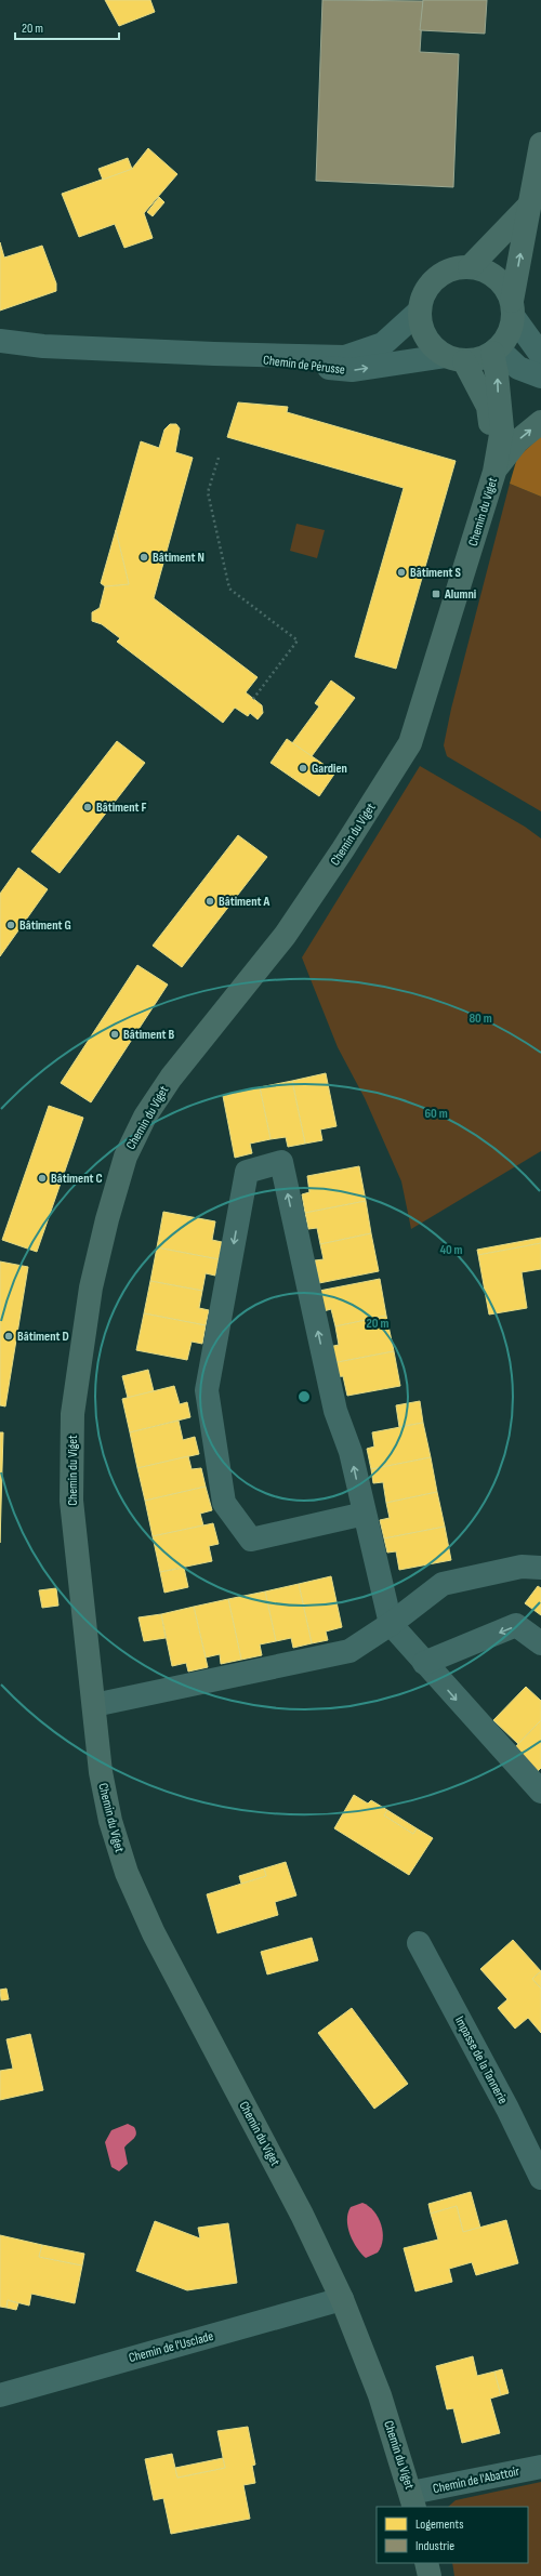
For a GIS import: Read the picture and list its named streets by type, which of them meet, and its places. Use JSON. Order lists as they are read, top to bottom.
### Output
{
  "streets": {
    "street": [
      "Chemin de Pérusse",
      "Chemin du Viget",
      "Impasse de la Tannerie",
      "Chemin de l'Usclade",
      "Chemin de l'Abattoir"
    ]
  },
  "crossings": [
    ["Chemin du Viget", "Chemin de l'Usclade"],
    ["Chemin du Viget", "Chemin de l'Abattoir"]
  ],
  "places": {
    "other": [
      "Bâtiment N",
      "Bâtiment S",
      "Gardien",
      "Bâtiment F",
      "Bâtiment A",
      "Bâtiment G",
      "Bâtiment B",
      "Bâtiment C",
      "Bâtiment D"
    ],
    "transit": ["Alumni"]
  },
  "legend": ["Logements", "Industrie"],
  "scale_bar": "20 m",
  "rings": [
    "80 m",
    "60 m",
    "40 m",
    "20 m"
  ]
}
